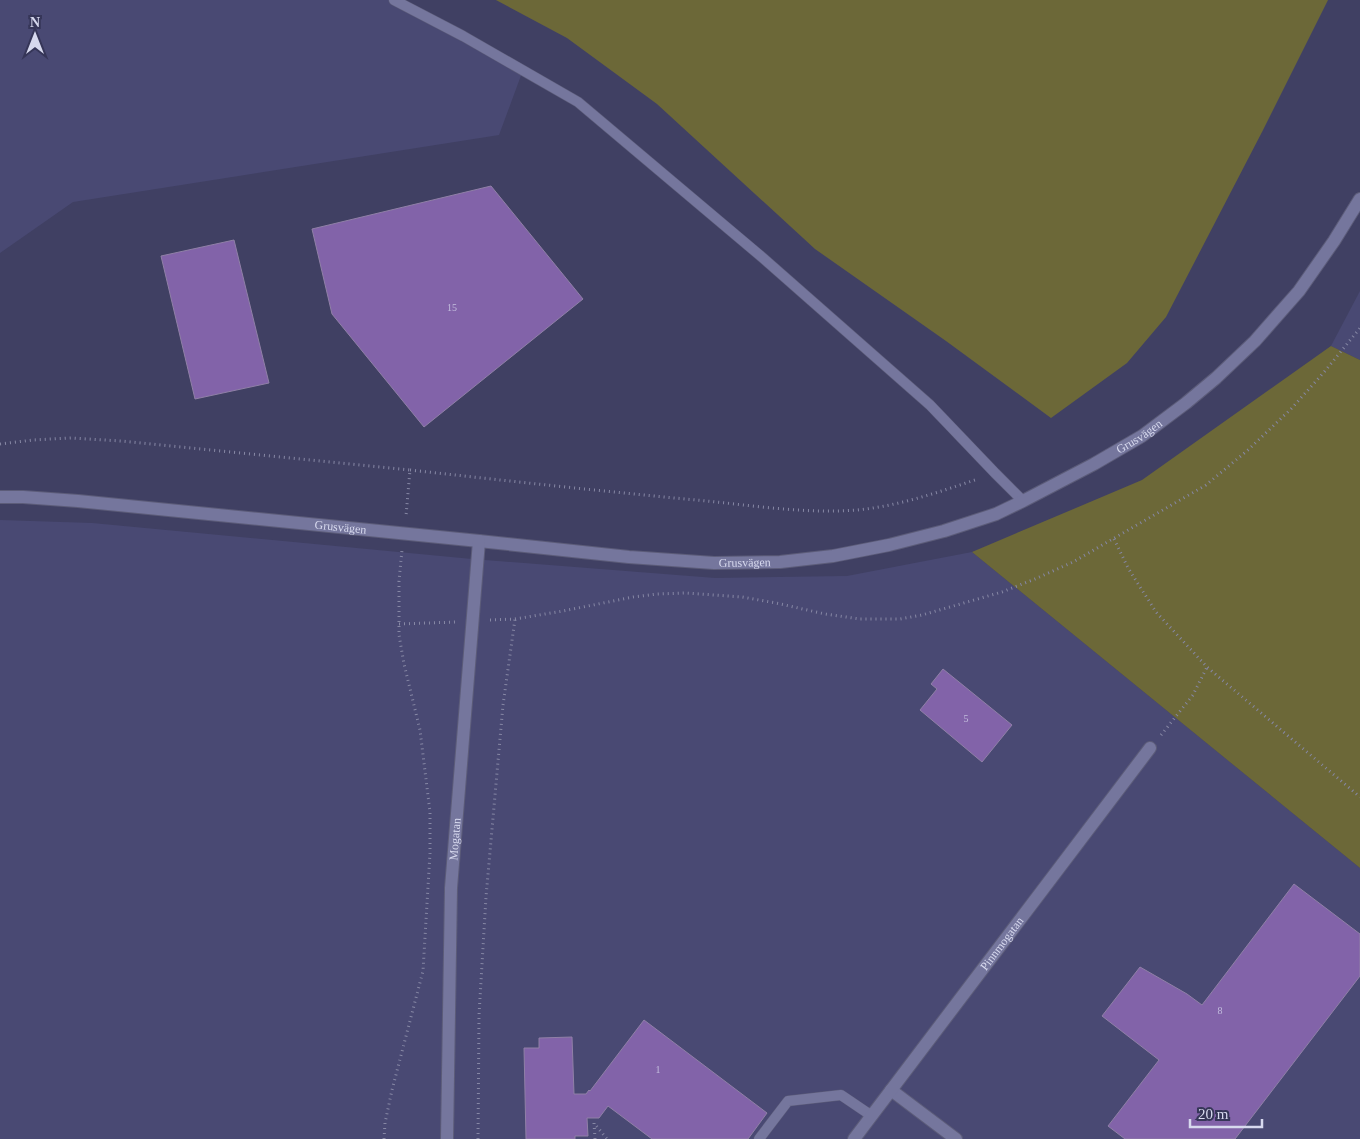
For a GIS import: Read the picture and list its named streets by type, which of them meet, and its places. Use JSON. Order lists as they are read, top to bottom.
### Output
{
  "streets": {
    "street": ["Grusvägen", "Mogatan", "Pinnmogatan"]
  },
  "crossings": [
    ["Grusvägen", "Mogatan"]
  ],
  "house_numbers": [
    "15",
    "5",
    "8",
    "1"
  ],
  "scale_bar": "20 m",
  "north": "top"
}
